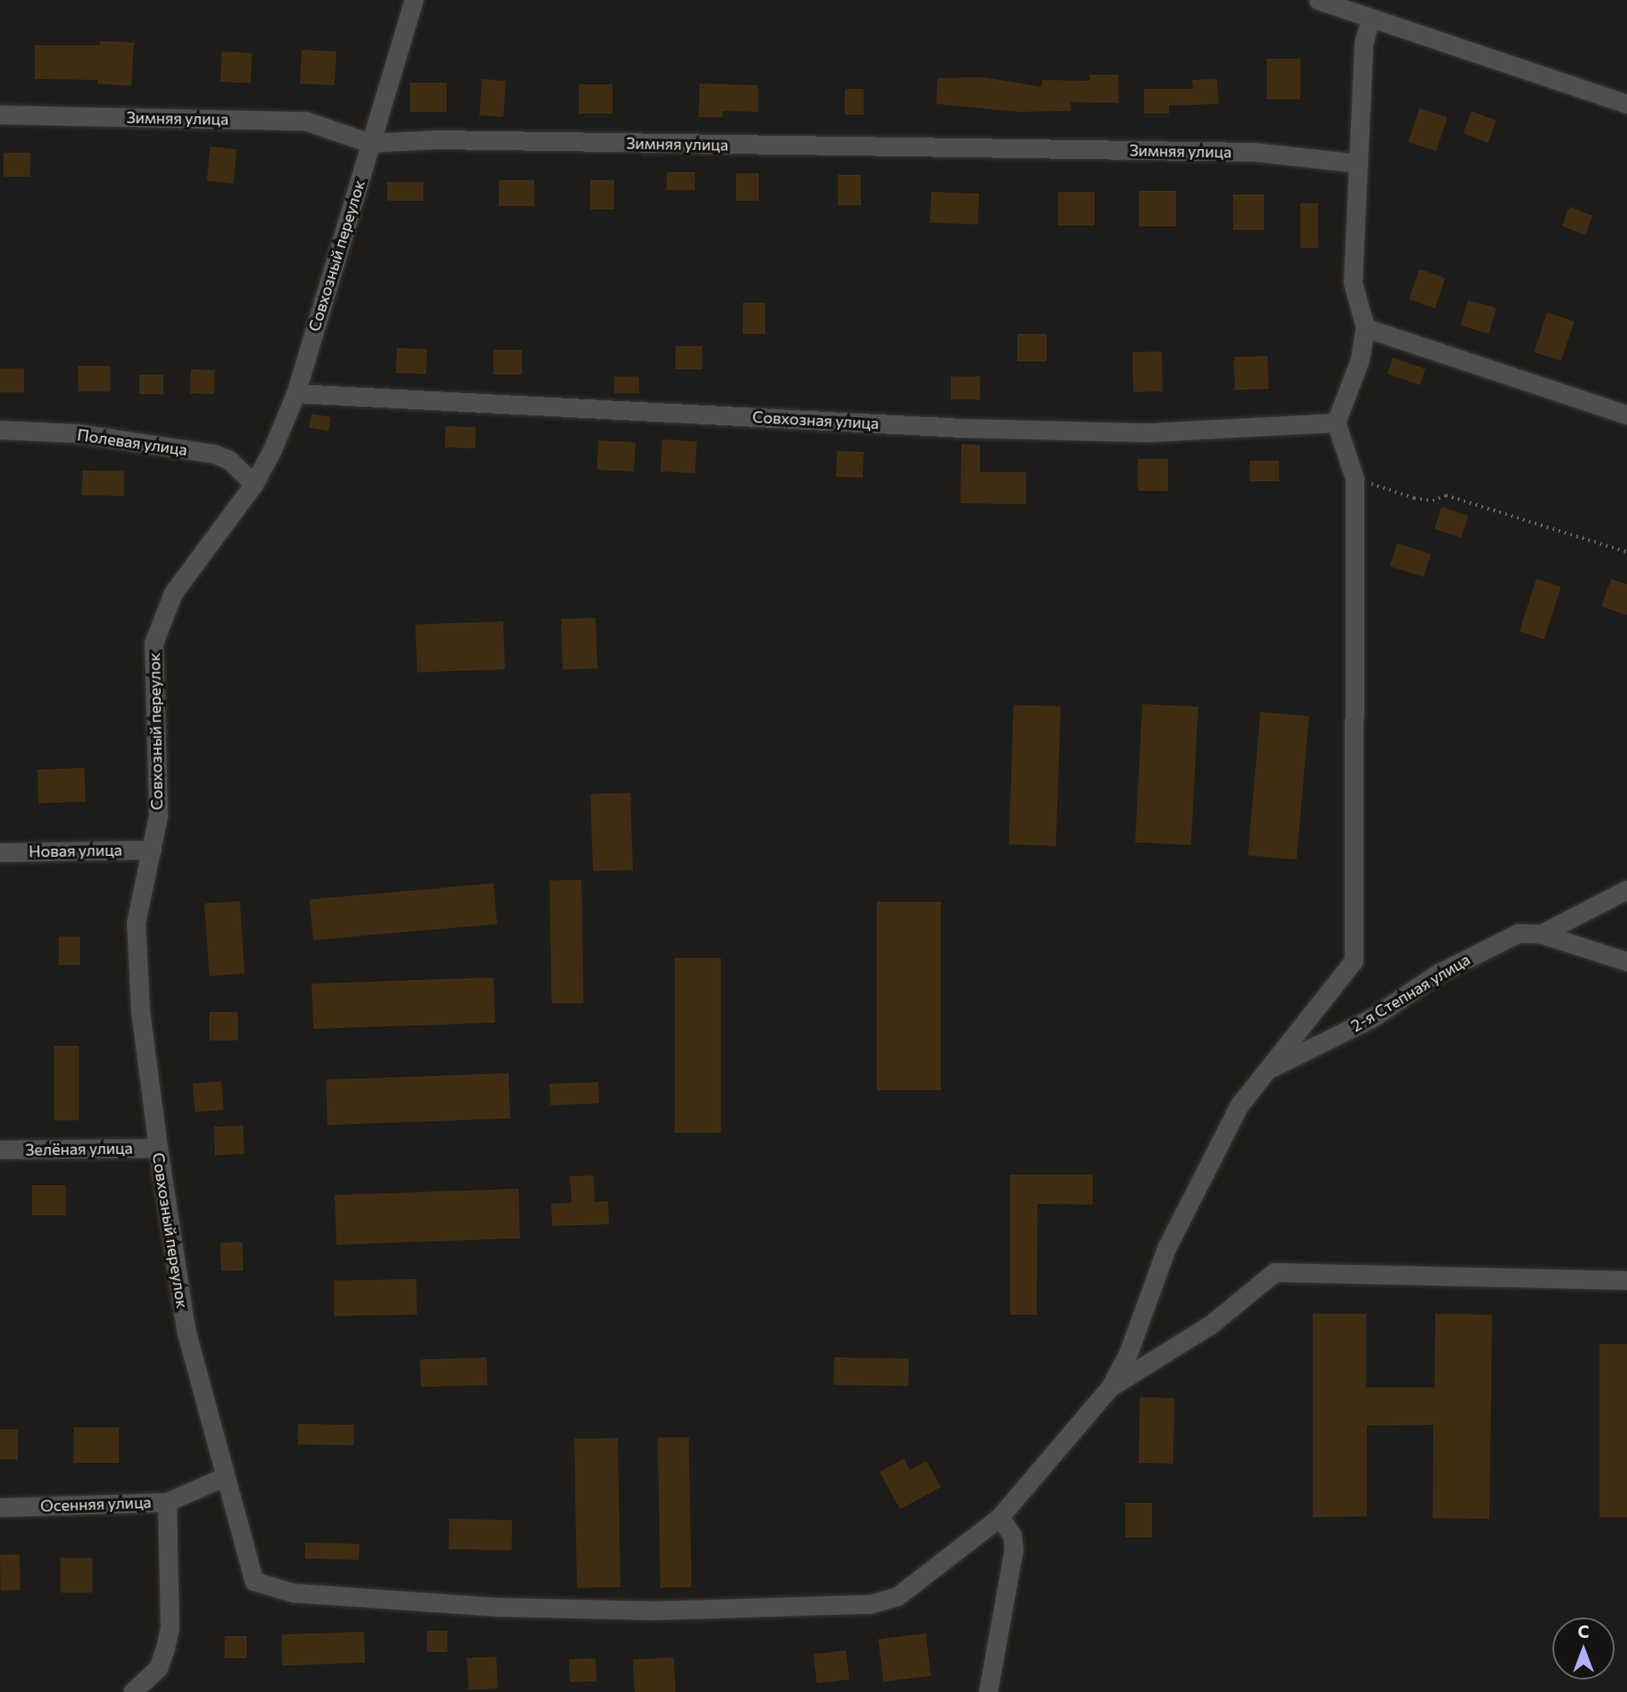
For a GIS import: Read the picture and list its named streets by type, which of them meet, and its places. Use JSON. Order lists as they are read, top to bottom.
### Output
{
  "streets": {
    "street": [
      "Зимняя улица",
      "Совхозный переулок",
      "Совхозная улица",
      "Полевая улица",
      "Новая улица",
      "2-я Степная улица",
      "Зелёная улица",
      "Осенняя улица"
    ]
  },
  "crossings": [
    ["Зимняя улица", "Совхозный переулок"],
    ["Совхозный переулок", "Совхозная улица"],
    ["Совхозный переулок", "Полевая улица"],
    ["Совхозный переулок", "Новая улица"],
    ["Совхозный переулок", "Зелёная улица"],
    ["Совхозный переулок", "Осенняя улица"]
  ],
  "north": "top"
}
